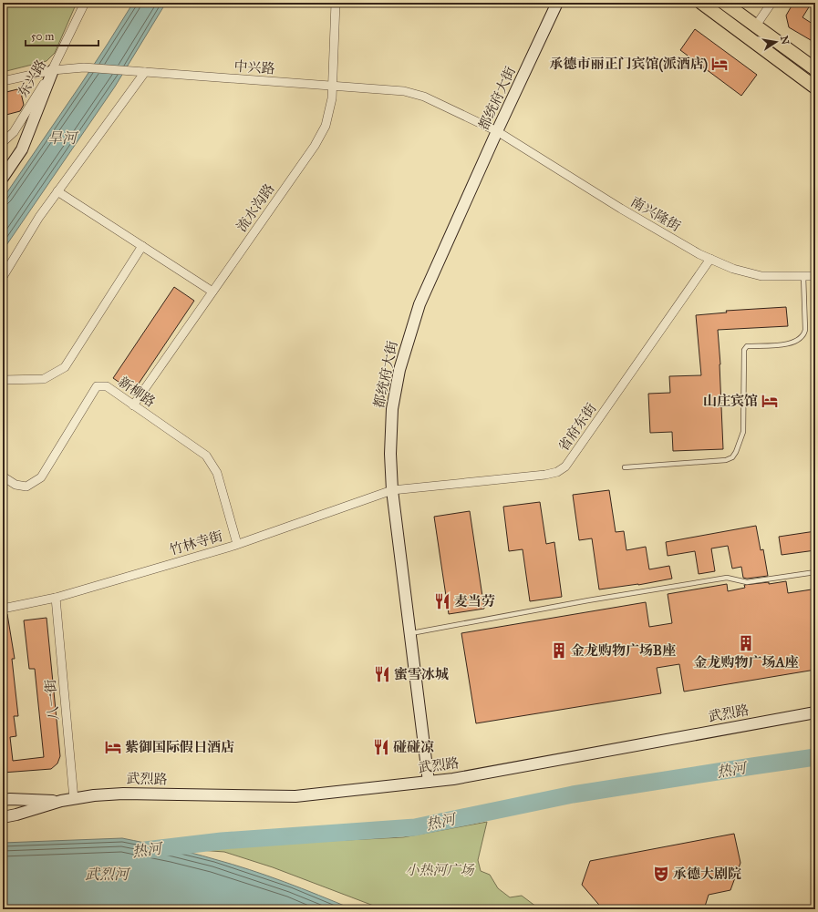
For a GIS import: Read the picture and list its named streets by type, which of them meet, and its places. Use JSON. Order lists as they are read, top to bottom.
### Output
{
  "streets": {
    "main road": ["都统府大街", "武烈路"],
    "street": [
      "中兴路",
      "东兴路",
      "流水沟路",
      "南兴隆街",
      "新柳路",
      "省府东街",
      "竹林寺街",
      "八一街"
    ]
  },
  "crossings": [
    ["中兴路", "东兴路"],
    ["中兴路", "都统府大街"],
    ["中兴路", "流水沟路"],
    ["中兴路", "南兴隆街"],
    ["都统府大街", "南兴隆街"],
    ["都统府大街", "省府东街"],
    ["都统府大街", "竹林寺街"],
    ["都统府大街", "武烈路"],
    ["流水沟路", "新柳路"],
    ["南兴隆街", "省府东街"],
    ["新柳路", "竹林寺街"],
    ["省府东街", "竹林寺街"],
    ["竹林寺街", "八一街"],
    ["八一街", "武烈路"]
  ],
  "water": ["旱河", "热河", "武烈河"],
  "parks": ["小热河广场"],
  "places": {
    "hotel": ["承德市丽正门宾馆(派酒店)", "山庄宾馆", "紫御国际假日酒店"],
    "restaurant": ["麦当劳", "蜜雪冰城", "碰碰凉"],
    "building": ["金龙购物广场A座", "金龙购物广场B座"],
    "theatre": ["承德大剧院"]
  },
  "scale_bar": "50 m",
  "north": "right"
}
